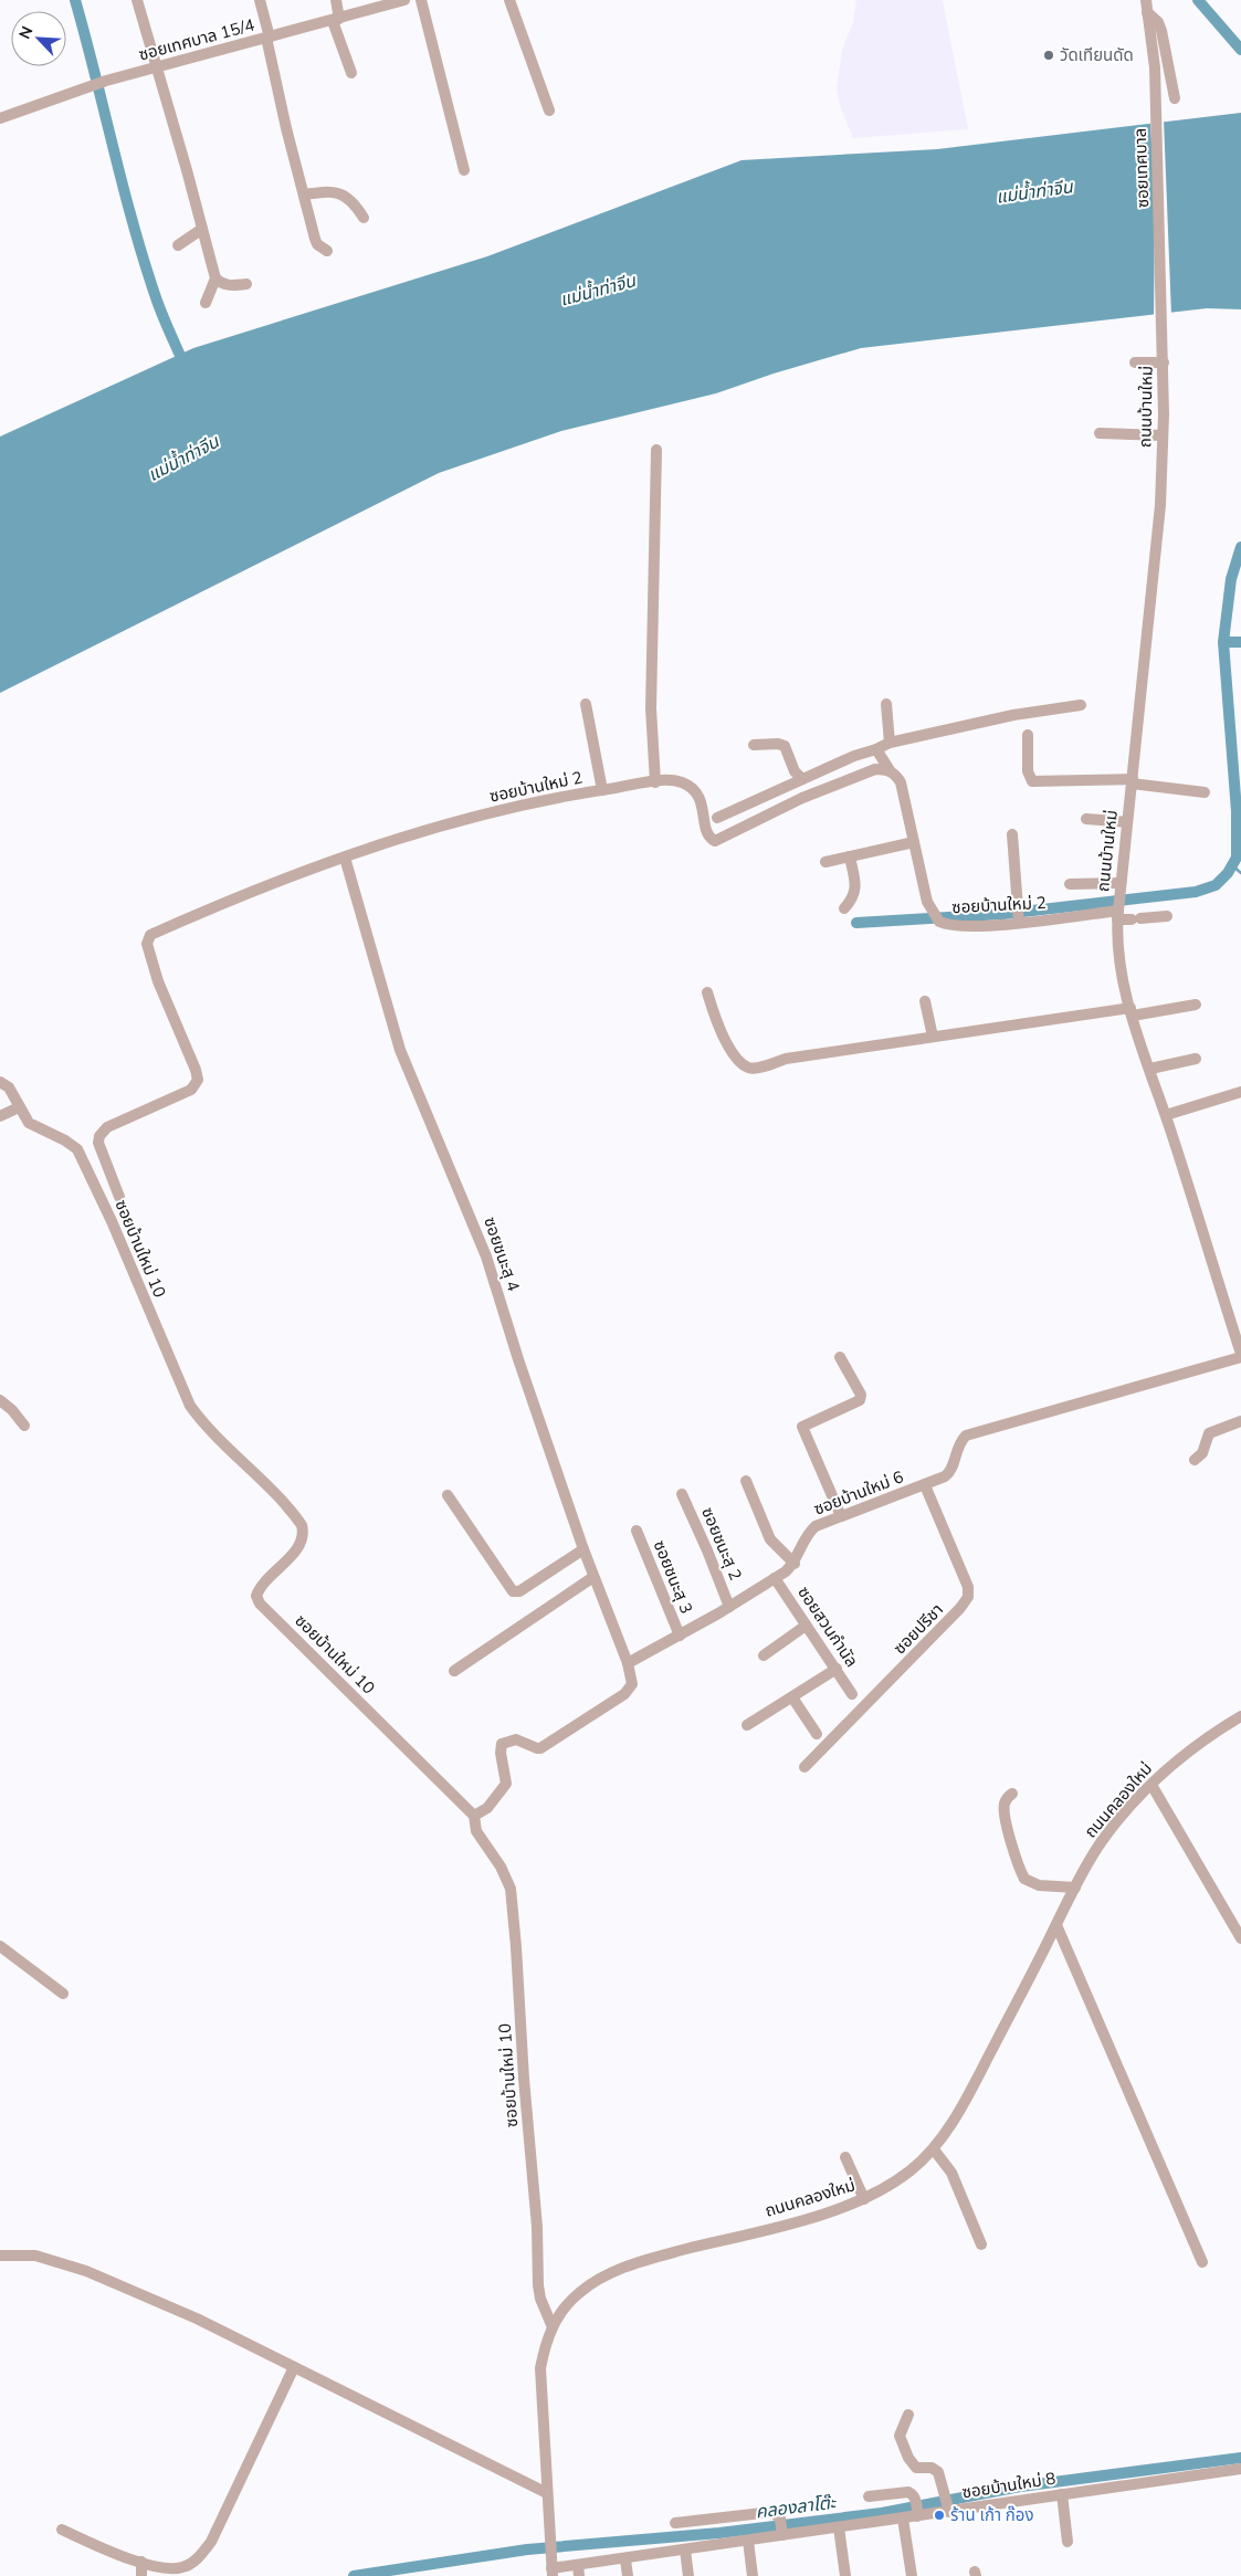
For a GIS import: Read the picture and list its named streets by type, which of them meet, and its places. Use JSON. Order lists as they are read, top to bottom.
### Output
{
  "streets": {
    "street": [
      "ซอยเทศบาล 15/4",
      "ซอยเทศบาล",
      "ถนนบ้านใหม่",
      "ซอยบ้านใหม่ 2",
      "ซอยบ้านใหม่ 10",
      "ซอยชนะสุ 4",
      "ซอยบ้านใหม่ 6",
      "ซอยชนะสุ 2",
      "ซอยชนะสุ 3",
      "ซอยสวนกำนัล",
      "ซอยปรีชา",
      "ถนนคลองใหม่",
      "ซอยบ้านใหม่ 8"
    ]
  },
  "crossings": [
    ["ซอยเทศบาล", "ถนนบ้านใหม่"],
    ["ถนนบ้านใหม่", "ซอยบ้านใหม่ 2"],
    ["ถนนบ้านใหม่", "ซอยบ้านใหม่ 6"],
    ["ซอยบ้านใหม่ 2", "ซอยชนะสุ 4"],
    ["ซอยบ้านใหม่ 10", "ถนนคลองใหม่"],
    ["ซอยชนะสุ 4", "ซอยบ้านใหม่ 6"],
    ["ซอยบ้านใหม่ 6", "ซอยชนะสุ 2"],
    ["ซอยบ้านใหม่ 6", "ซอยชนะสุ 3"],
    ["ซอยบ้านใหม่ 6", "ซอยสวนกำนัล"],
    ["ซอยบ้านใหม่ 6", "ซอยปรีชา"],
    ["ถนนคลองใหม่", "ซอยบ้านใหม่ 8"]
  ],
  "water": ["แม่น้ำท่าจีน", "คลองลาโต๊ะ"],
  "places": ["วัดเทียนดัด", "ร้าน เก้า ก๊อง"],
  "north": "top left"
}
